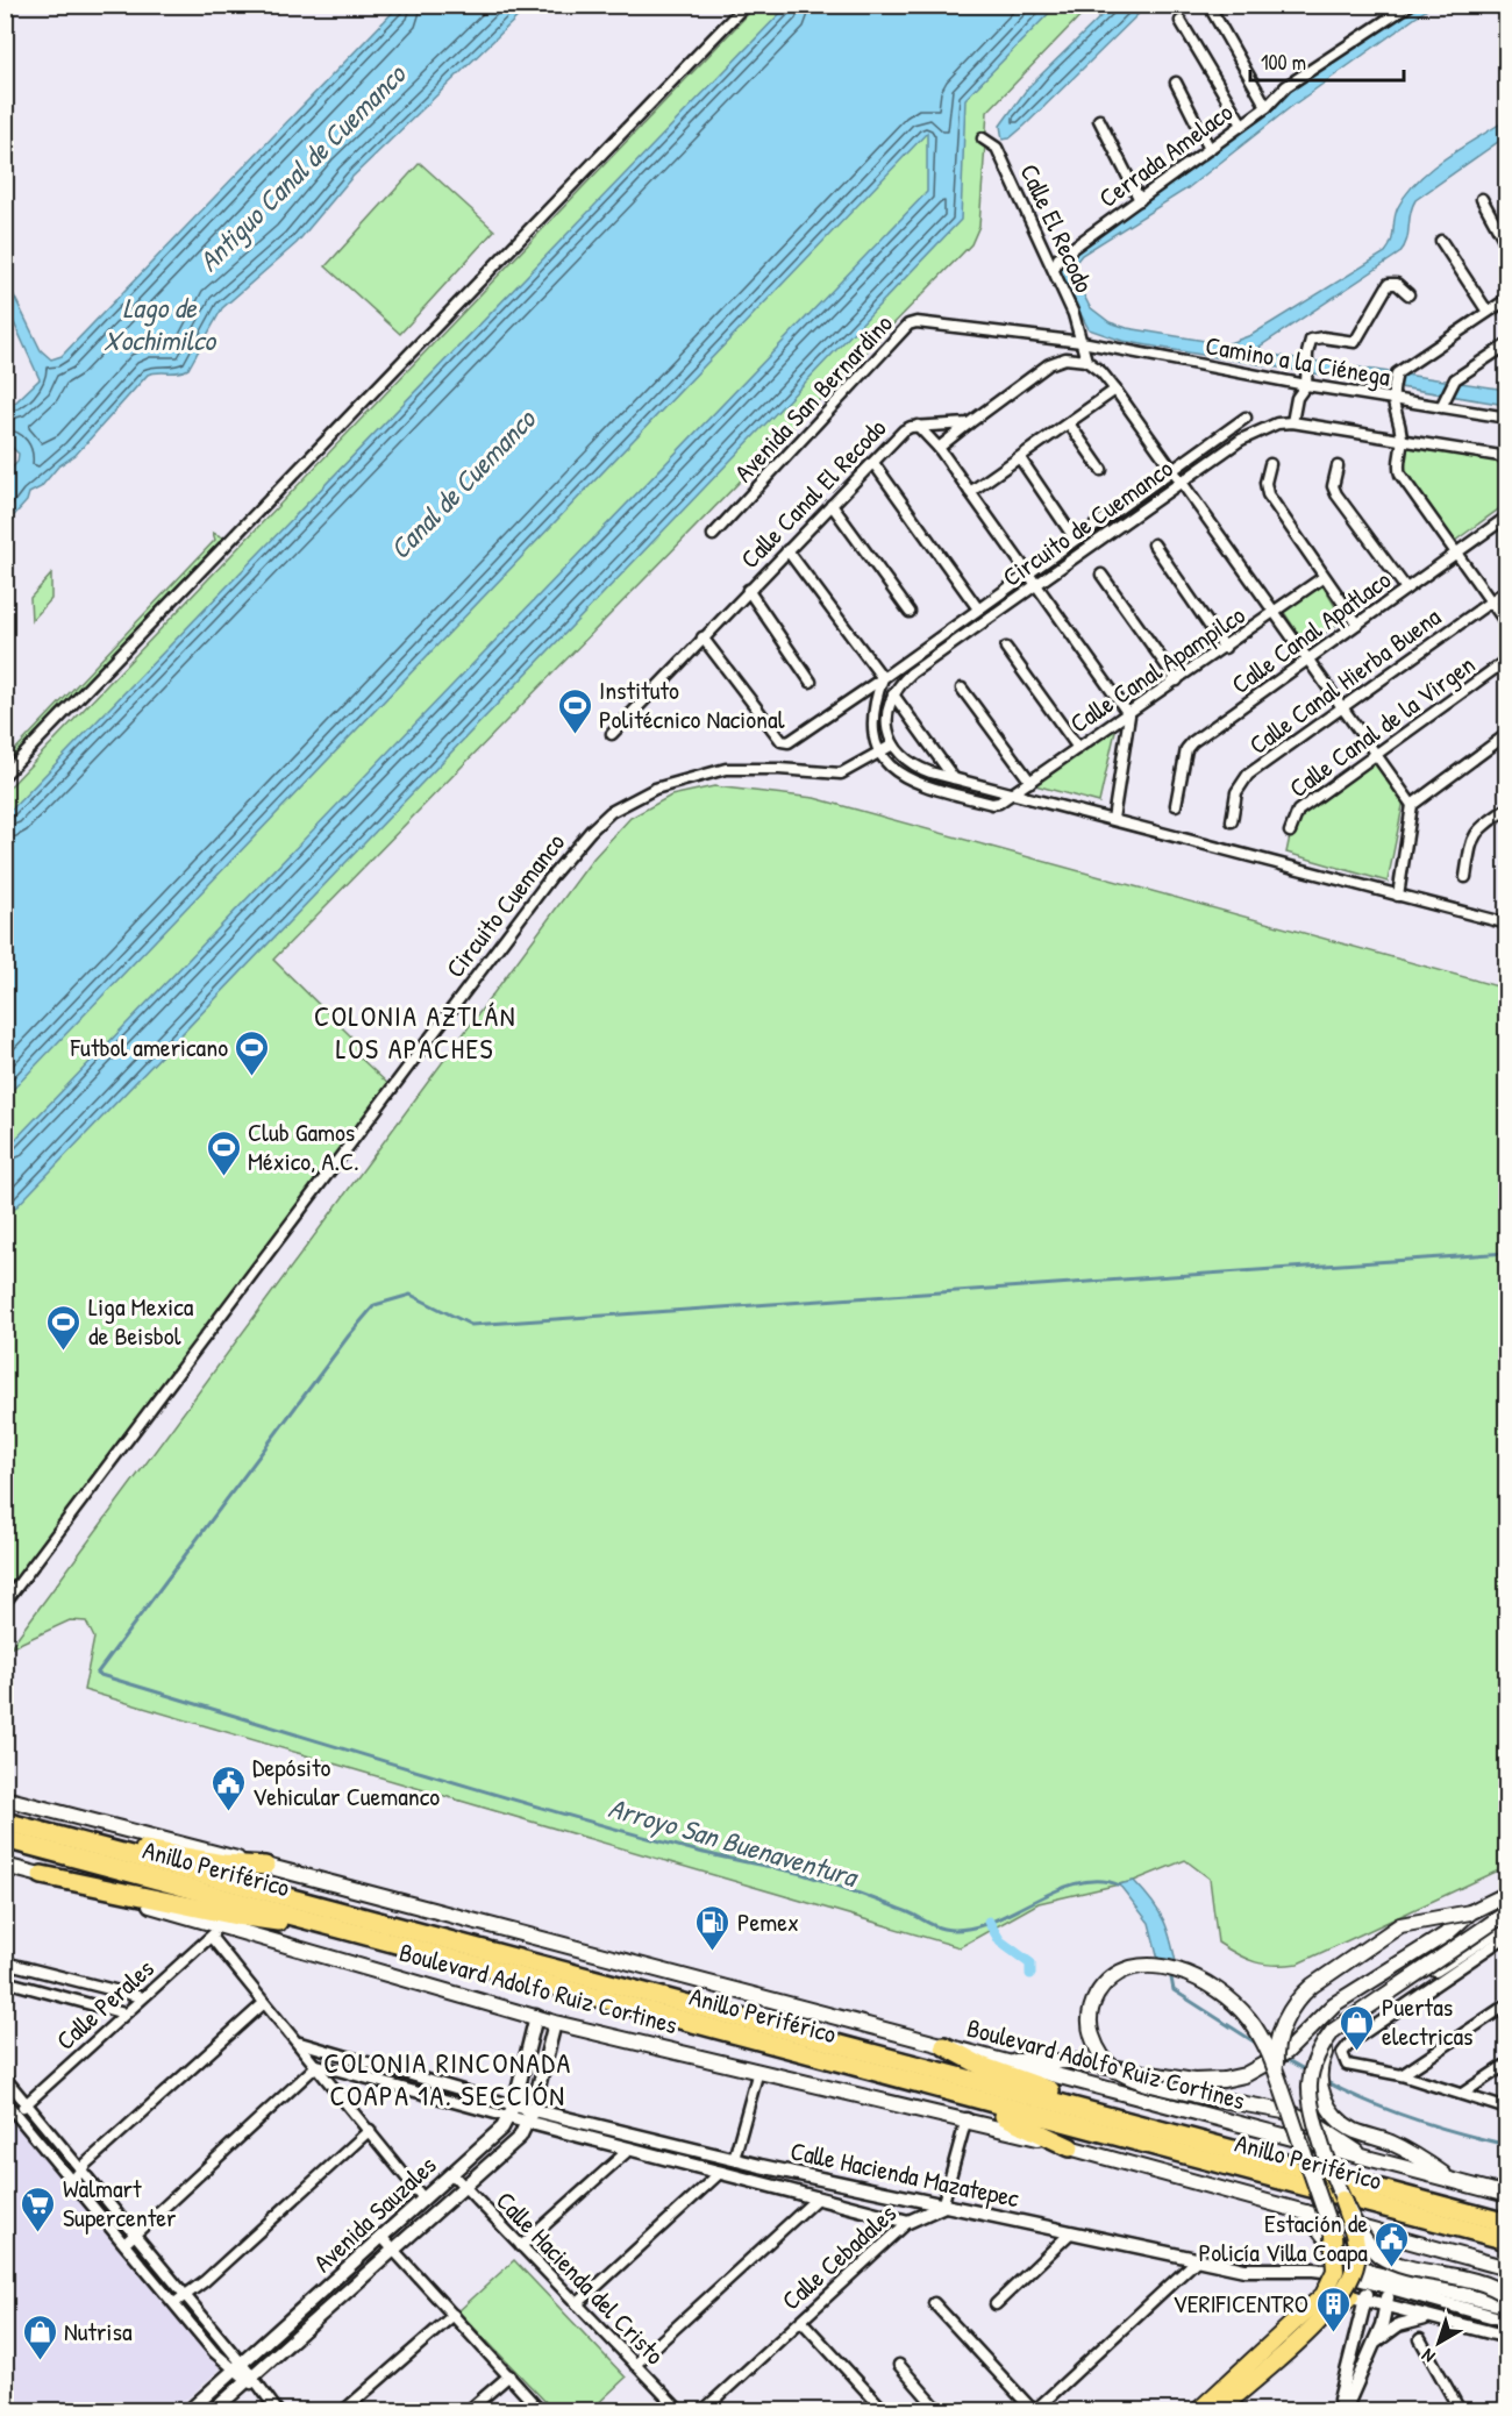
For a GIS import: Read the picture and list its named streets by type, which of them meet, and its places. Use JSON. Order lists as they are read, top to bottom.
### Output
{
  "streets": {
    "highway": ["Anillo Periférico"],
    "main road": ["Boulevard Adolfo Ruiz Cortines"],
    "street": [
      "Cerrada Amelaco",
      "Calle El Recodo",
      "Camino a la Ciénega",
      "Avenida San Bernardino",
      "Calle Canal El Recodo",
      "Circuito de Cuemanco",
      "Calle Canal Apatlaco",
      "Calle Canal Apampilco",
      "Calle Canal Hierba Buena",
      "Calle Canal de la Virgen",
      "Circuito Cuemanco",
      "Calle Perales",
      "Calle Hacienda Mazatepec",
      "Avenida Sauzales",
      "Calle Cebadales",
      "Calle Hacienda del Cristo"
    ]
  },
  "crossings": [
    ["Cerrada Amelaco", "Calle El Recodo"],
    ["Calle El Recodo", "Camino a la Ciénega"],
    ["Calle El Recodo", "Avenida San Bernardino"],
    ["Camino a la Ciénega", "Avenida San Bernardino"],
    ["Calle Canal El Recodo", "Circuito de Cuemanco"],
    ["Boulevard Adolfo Ruiz Cortines", "Calle Perales"],
    ["Boulevard Adolfo Ruiz Cortines", "Avenida Sauzales"],
    ["Calle Hacienda Mazatepec", "Avenida Sauzales"],
    ["Calle Hacienda Mazatepec", "Calle Cebadales"],
    ["Avenida Sauzales", "Calle Hacienda del Cristo"]
  ],
  "districts": ["COLONIA AZTLÁN LOS APACHES", "COLONIA RINCONADA COAPA 1A. SECCIÓN"],
  "water": [
    "Antiguo Canal de Cuemanco",
    "Lago de Xochimilco",
    "Canal de Cuemanco",
    "Arroyo San Buenaventura"
  ],
  "places": {
    "sports": [
      "Instituto Politécnico Nacional",
      "Futbol americano",
      "Club Gamos México, A.C.",
      "Liga Mexica de Beisbol"
    ],
    "public building": ["Depósito Vehicular Cuemanco", "Estación de Policía Villa Coapa"],
    "fuel station": ["Pemex"],
    "shop": ["Puertas electricas", "Nutrisa"],
    "supermarket": ["Walmart Supercenter"],
    "building": ["VERIFICENTRO"]
  },
  "scale_bar": "100 m",
  "north": "bottom left"
}
